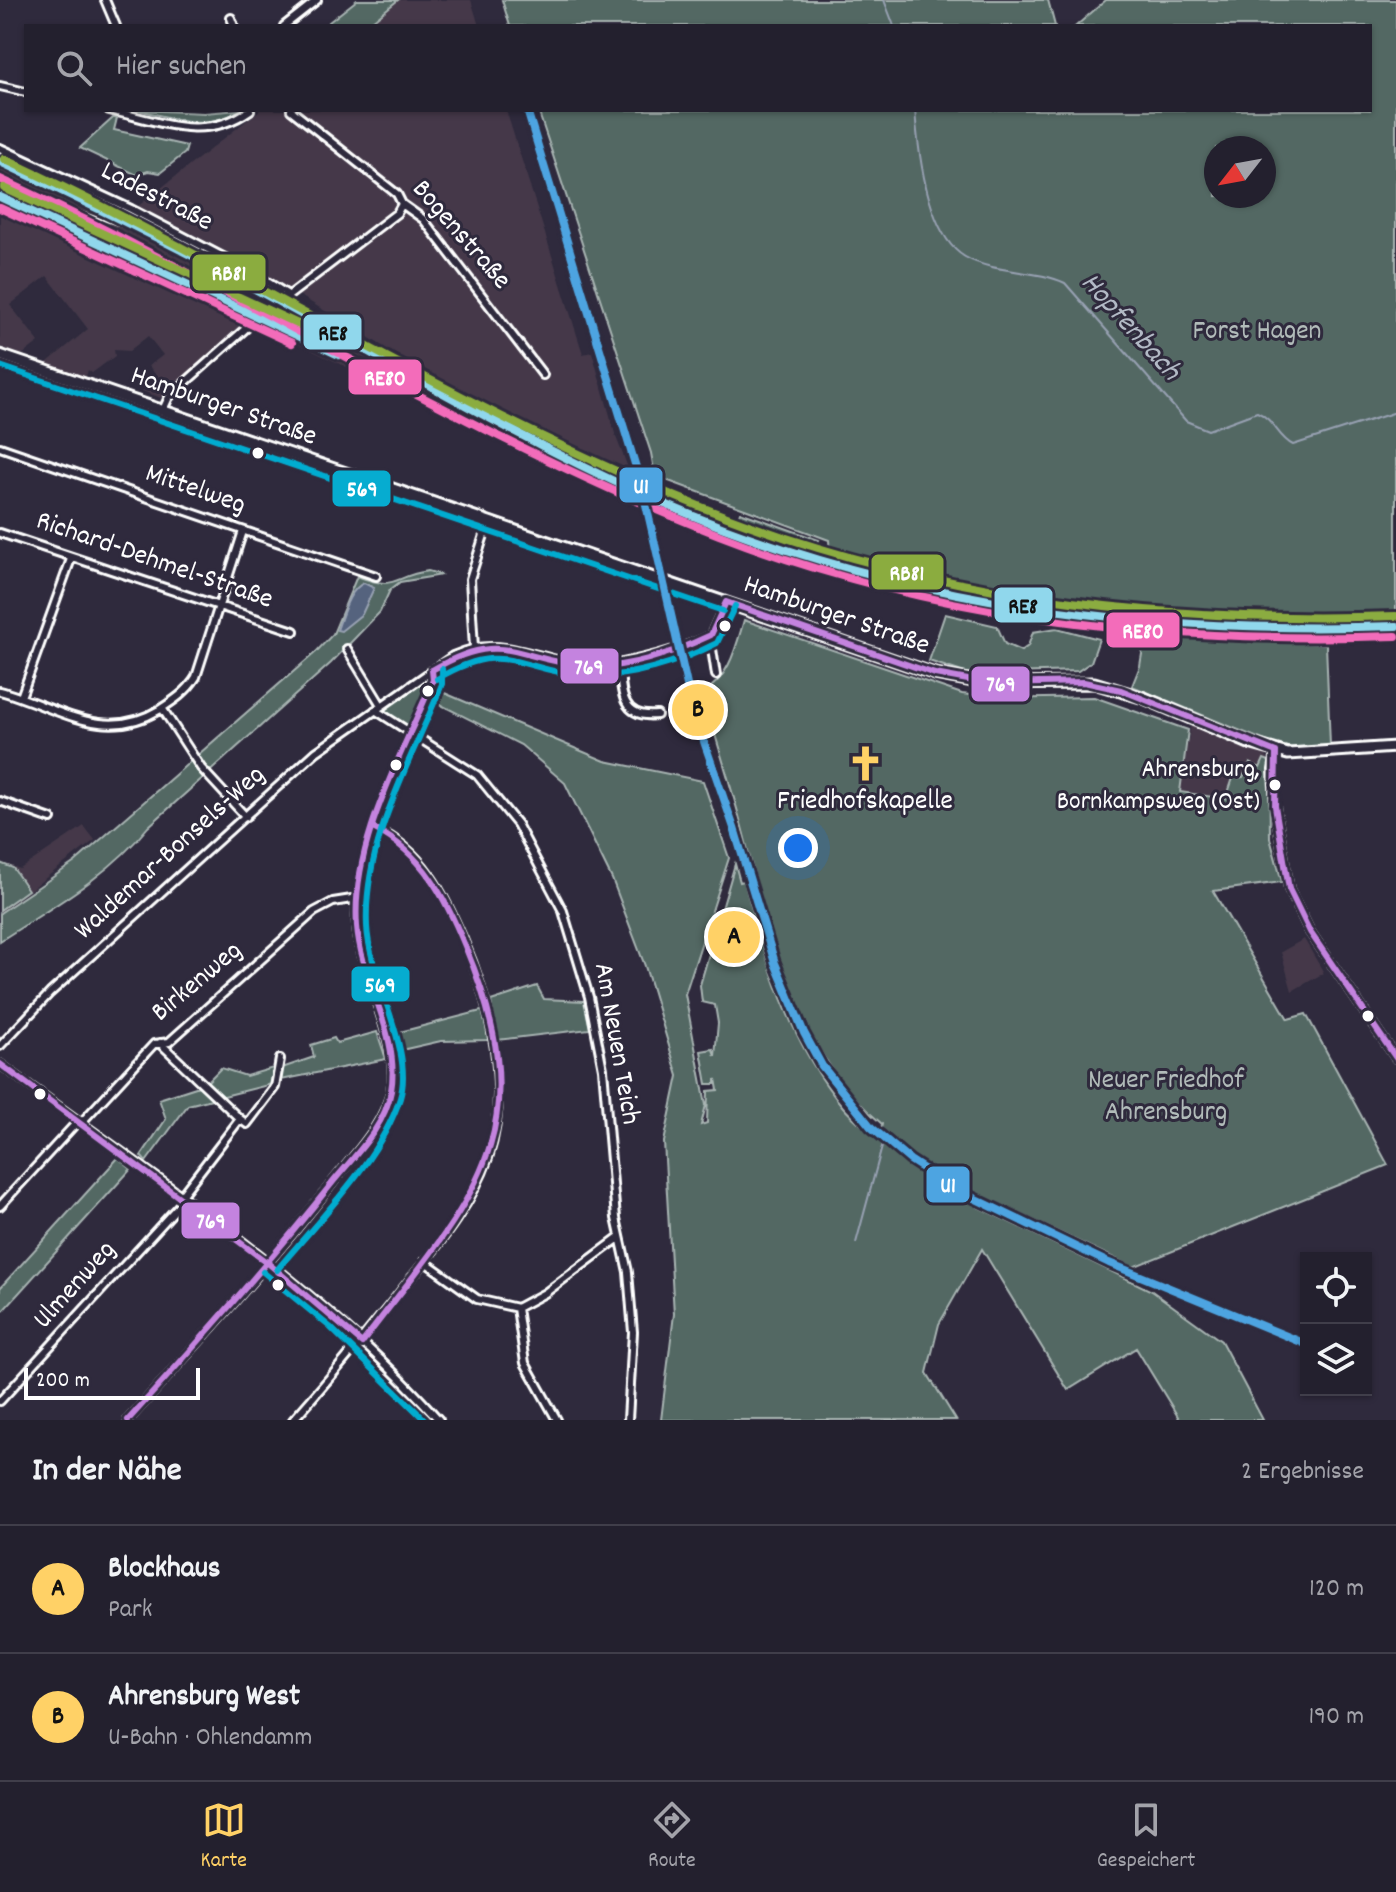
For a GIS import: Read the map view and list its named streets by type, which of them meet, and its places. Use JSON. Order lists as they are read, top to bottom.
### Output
{
  "streets": {
    "main road": ["Hamburger Straße"],
    "street": [
      "Ladestraße",
      "Bogenstraße",
      "Mittelweg",
      "Richard-Dehmel-Straße",
      "Waldemar-Bonsels-Weg",
      "Birkenweg",
      "Am Neuen Teich",
      "Ulmenweg"
    ]
  },
  "crossings": [
    ["Waldemar-Bonsels-Weg", "Am Neuen Teich"]
  ],
  "water": ["Hopfenbach"],
  "parks": ["Forst Hagen", "Neuer Friedhof Ahrensburg"],
  "places": {
    "church": ["Friedhofskapelle"],
    "other": ["Ahrensburg, Bornkampsweg (Ost)"]
  },
  "lines": [
    "transit line U1",
    "transit line RB81",
    "transit line RE8",
    "transit line RE80",
    "transit line 569",
    "transit line 769"
  ],
  "scale_bar": "200 m",
  "north": "bottom left",
  "page": {
    "search": "Hier suchen",
    "pins": ["B", "A"],
    "scale": "200 m",
    "heading": ["In der Nähe", "2 Ergebnisse"],
    "list": [
      {
        "mark": "A",
        "name": "Blockhaus",
        "note": "Park",
        "value": "120 m"
      },
      {
        "mark": "B",
        "name": "Ahrensburg West",
        "note": "U-Bahn · Ohlendamm",
        "value": "190 m"
      }
    ],
    "nav": ["Karte", "Route", "Gespeichert"]
  }
}
